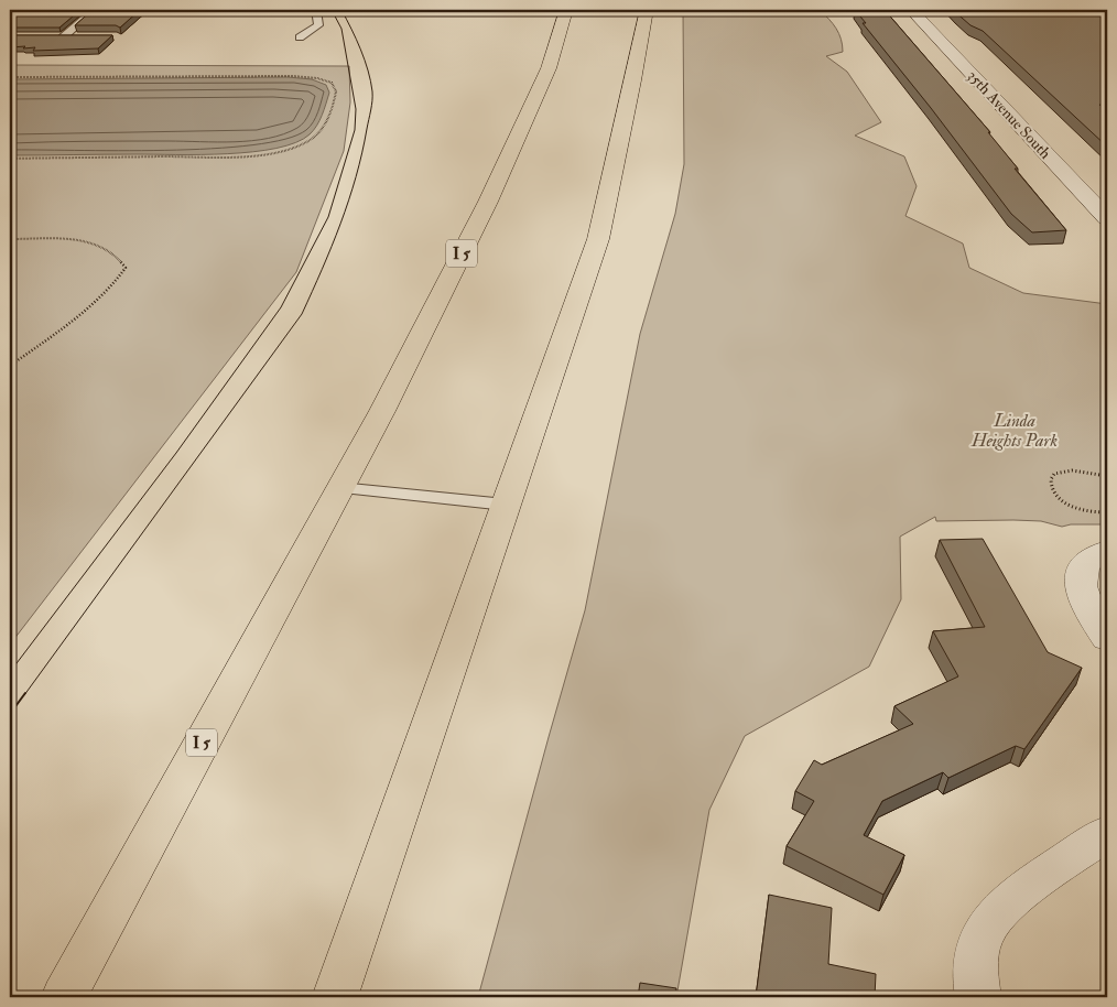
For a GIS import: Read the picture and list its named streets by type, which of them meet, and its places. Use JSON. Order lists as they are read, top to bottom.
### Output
{
  "streets": {
    "highway": ["I 5"],
    "street": ["35th Avenue South"]
  },
  "parks": ["Linda Heights Park"]
}
